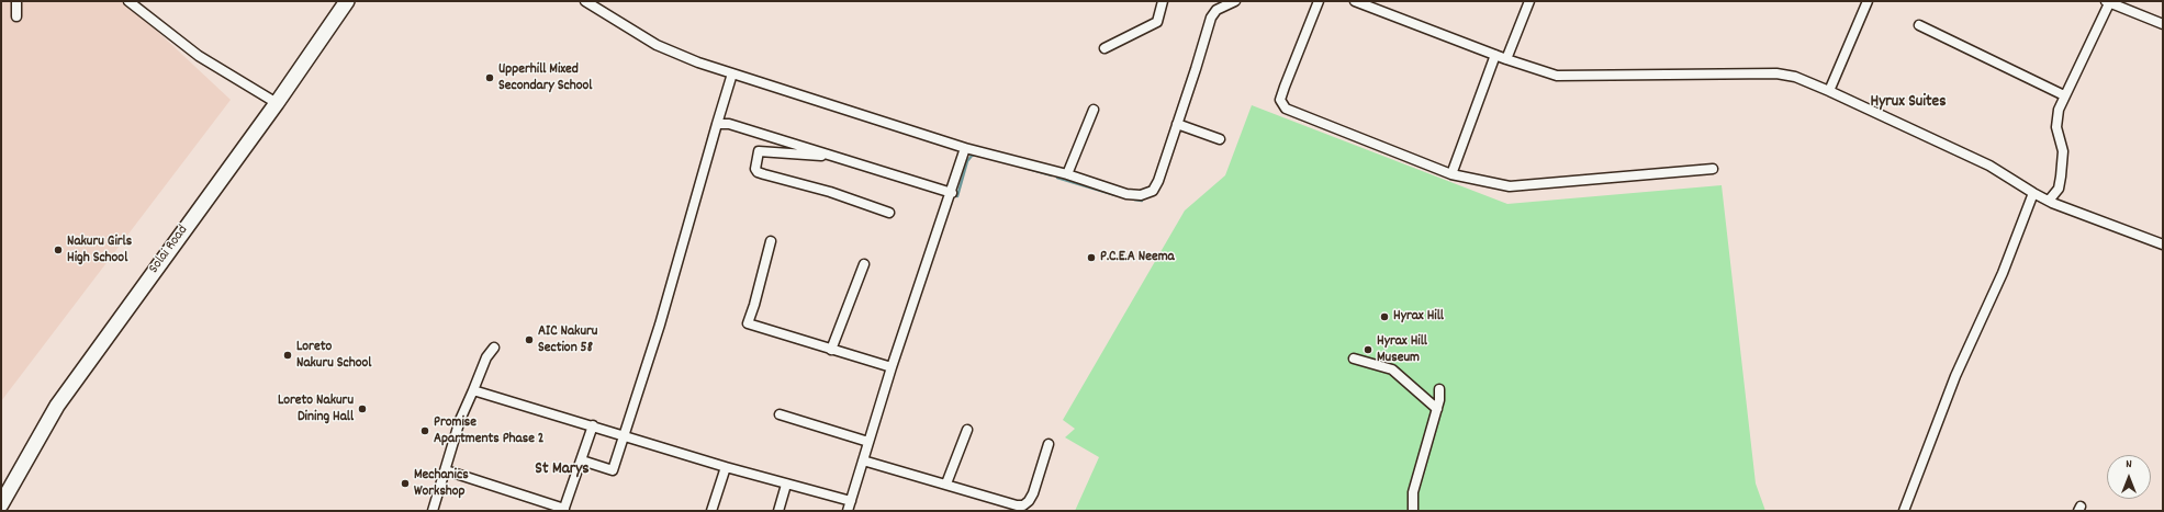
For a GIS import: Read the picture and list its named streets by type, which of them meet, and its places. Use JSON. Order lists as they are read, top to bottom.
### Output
{
  "streets": {
    "highway": ["Solai Road"]
  },
  "districts": ["Hyrux Suites", "St Marys"],
  "places": [
    "Upperhill Mixed Secondary School",
    "Nakuru Girls High School",
    "P.C.E.A Neema",
    "Hyrax Hill",
    "AIC Nakuru Section 58",
    "Hyrax Hill Museum",
    "Loreto Nakuru School",
    "Loreto Nakuru Dining Hall",
    "Promise Apartments Phase 2",
    "Mechanics Workshop"
  ],
  "north": "top"
}
